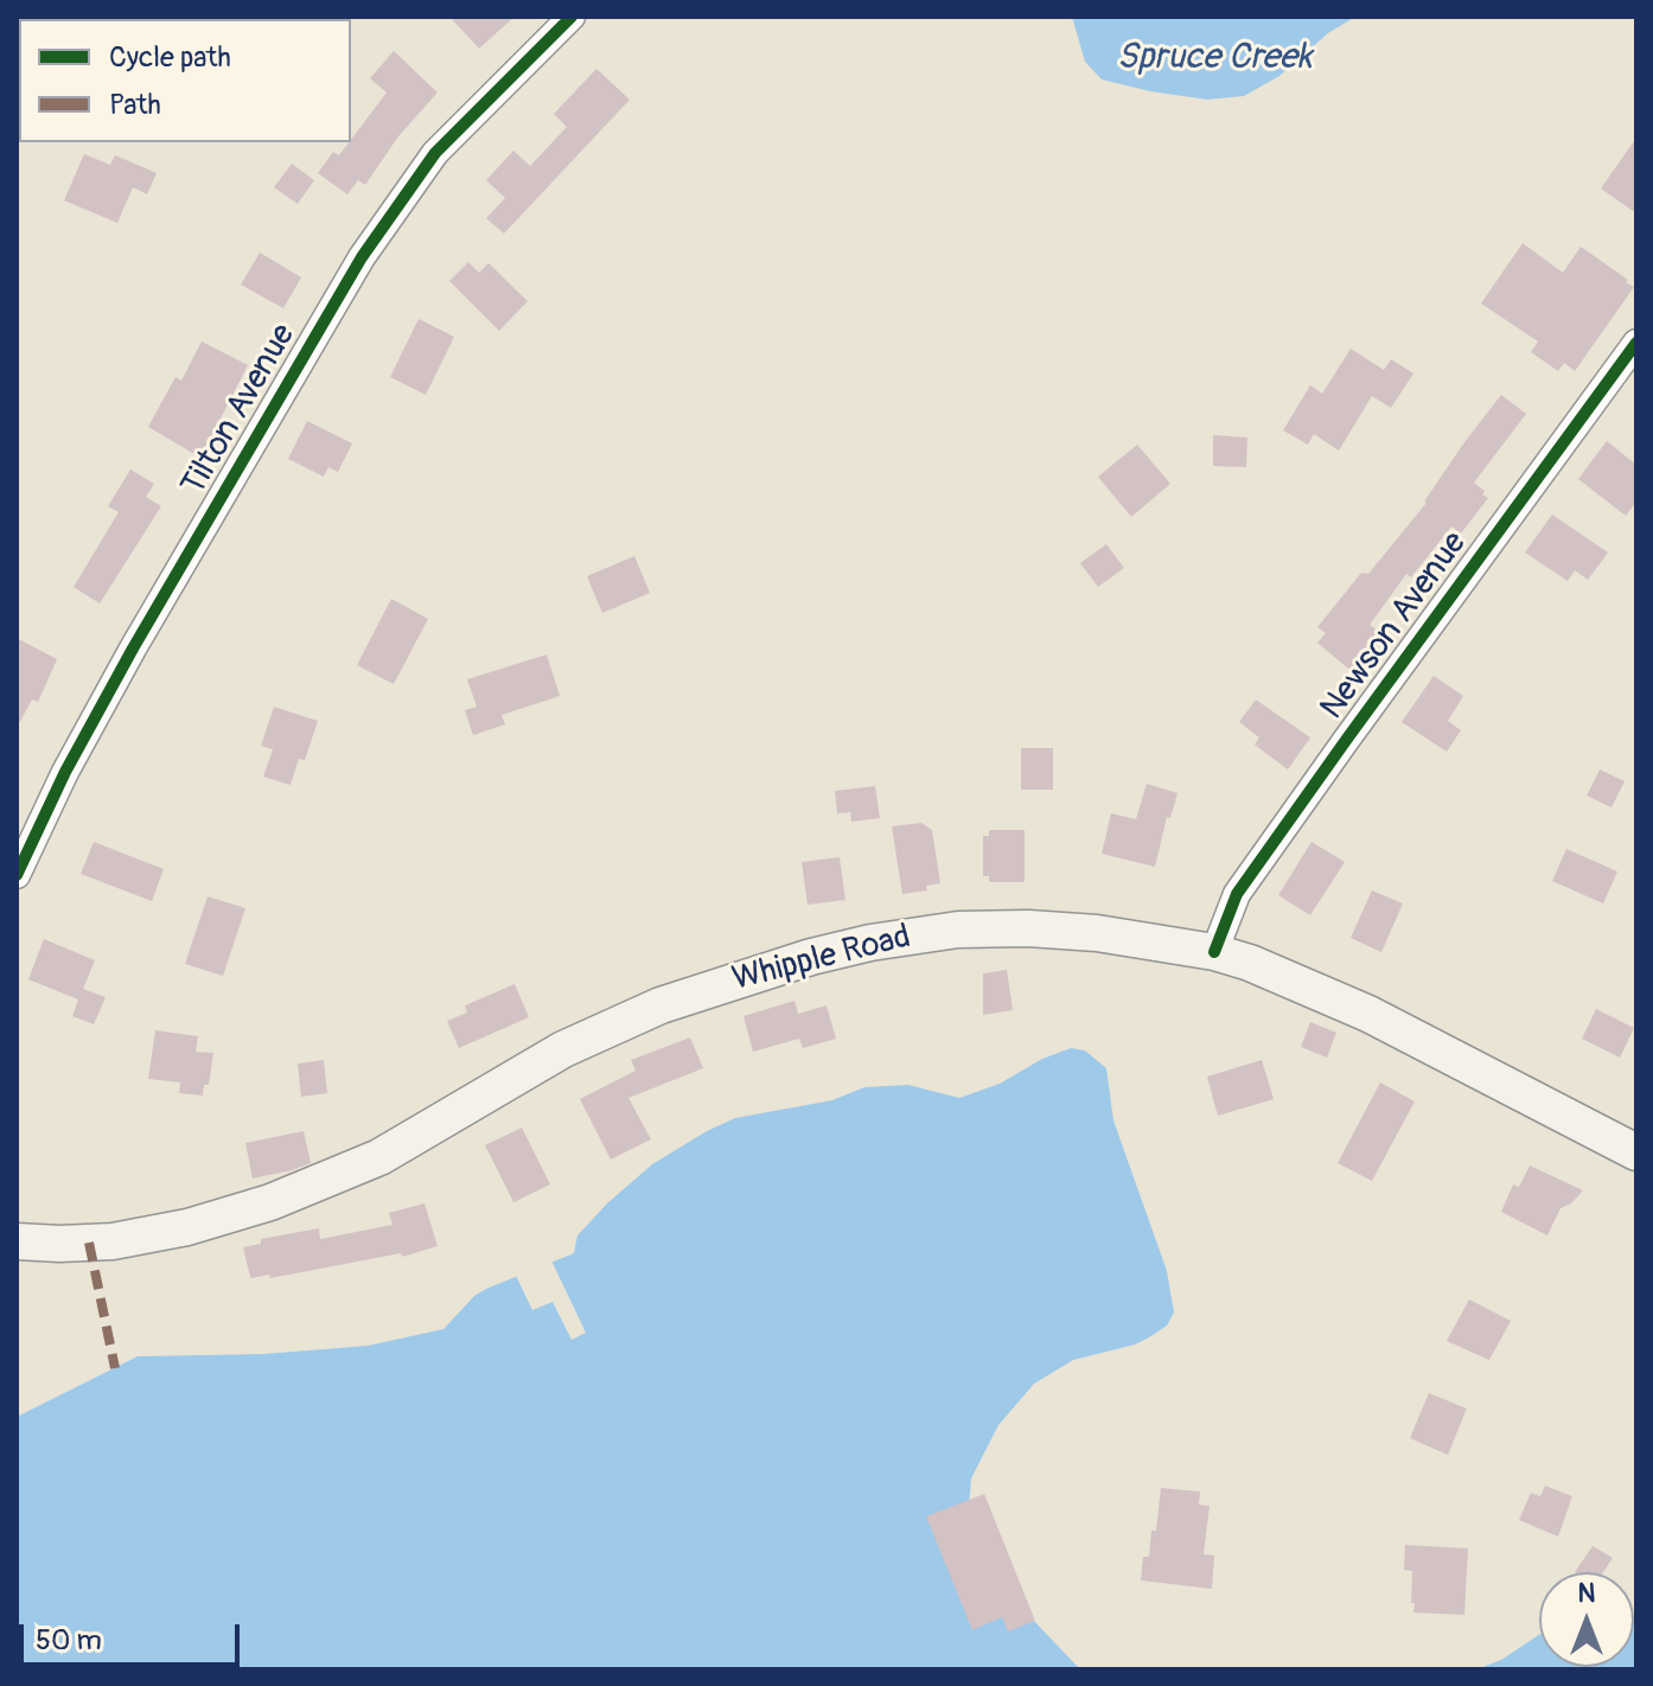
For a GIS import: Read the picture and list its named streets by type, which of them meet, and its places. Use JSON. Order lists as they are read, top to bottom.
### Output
{
  "streets": {
    "main road": ["Whipple Road"],
    "street": ["Tilton Avenue", "Newson Avenue"]
  },
  "crossings": [
    ["Newson Avenue", "Whipple Road"]
  ],
  "water": ["Spruce Creek"],
  "legend": ["Cycle path", "Path"],
  "scale_bar": "50 m",
  "north": "top"
}
